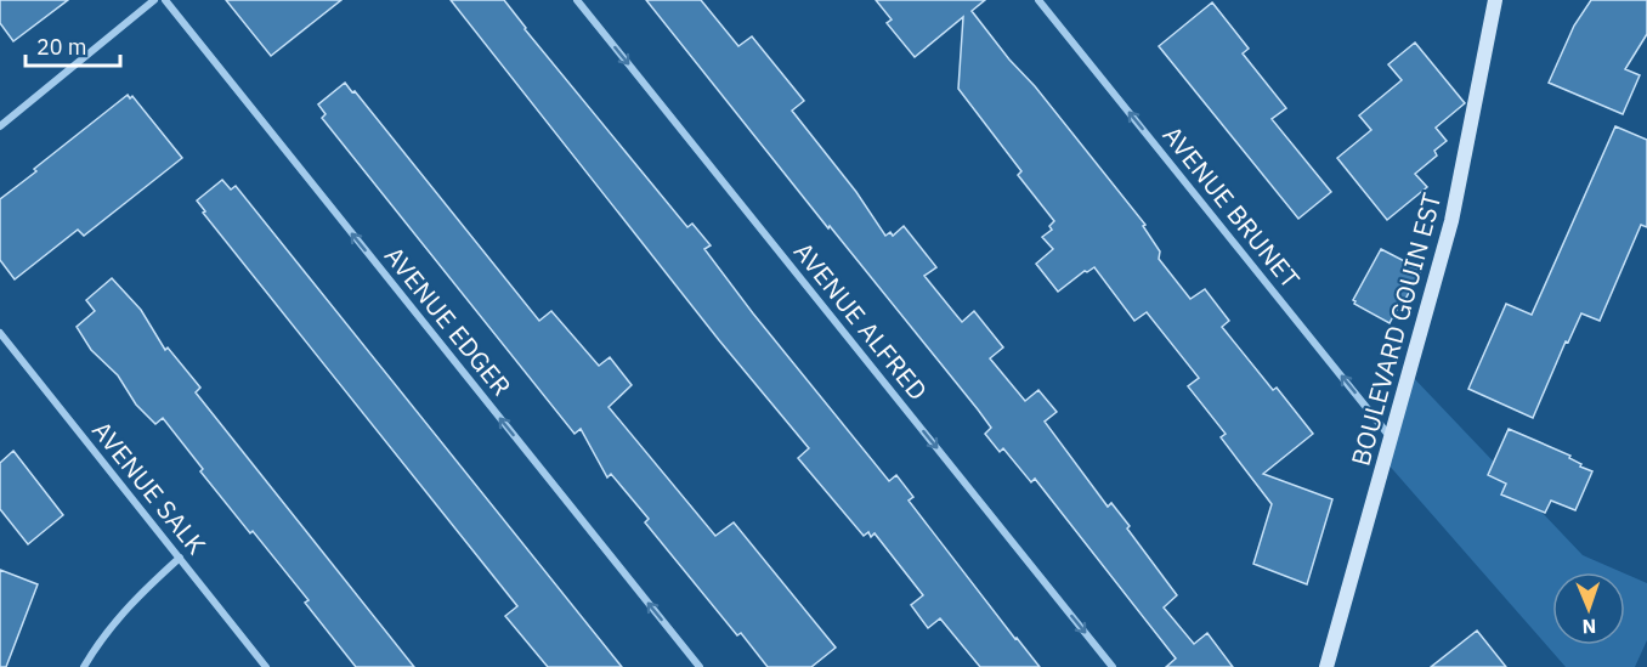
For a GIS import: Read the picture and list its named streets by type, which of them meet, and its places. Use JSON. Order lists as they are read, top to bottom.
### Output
{
  "streets": {
    "street": [
      "AVENUE BRUNET",
      "AVENUE EDGER",
      "AVENUE ALFRED",
      "BOULEVARD GOUIN EST",
      "AVENUE SALK"
    ]
  },
  "crossings": [
    ["AVENUE BRUNET", "BOULEVARD GOUIN EST"]
  ],
  "one_way": ["AVENUE BRUNET", "AVENUE EDGER", "AVENUE ALFRED"],
  "scale_bar": "20 m",
  "north": "bottom"
}
